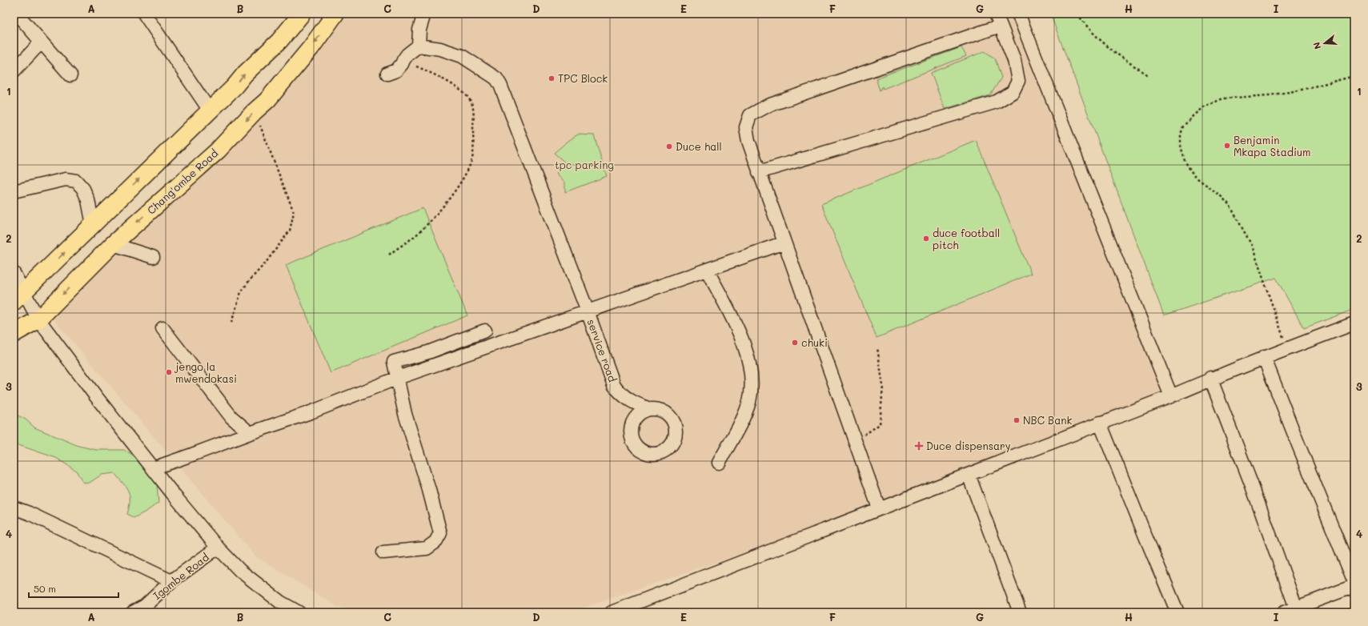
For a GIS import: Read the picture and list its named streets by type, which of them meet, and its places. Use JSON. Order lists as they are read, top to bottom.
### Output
{
  "streets": {
    "main road": ["Chang'ombe Road"],
    "street": ["service road", "Igombe Road"]
  },
  "parks": ["tpc parking"],
  "places": {
    "other": [
      "TPC Block",
      "Benjamin Mkapa Stadium",
      "Duce hall",
      "duce football pitch",
      "chuki",
      "jengo la mwendokasi",
      "NBC Bank"
    ],
    "health": ["Duce dispensary"]
  },
  "scale_bar": "50 m",
  "north": "left",
  "grid": {
    "columns": [
      "A",
      "B",
      "C",
      "D",
      "E",
      "F",
      "G",
      "H",
      "I"
    ],
    "rows": [
      "1",
      "2",
      "3",
      "4"
    ]
  }
}
